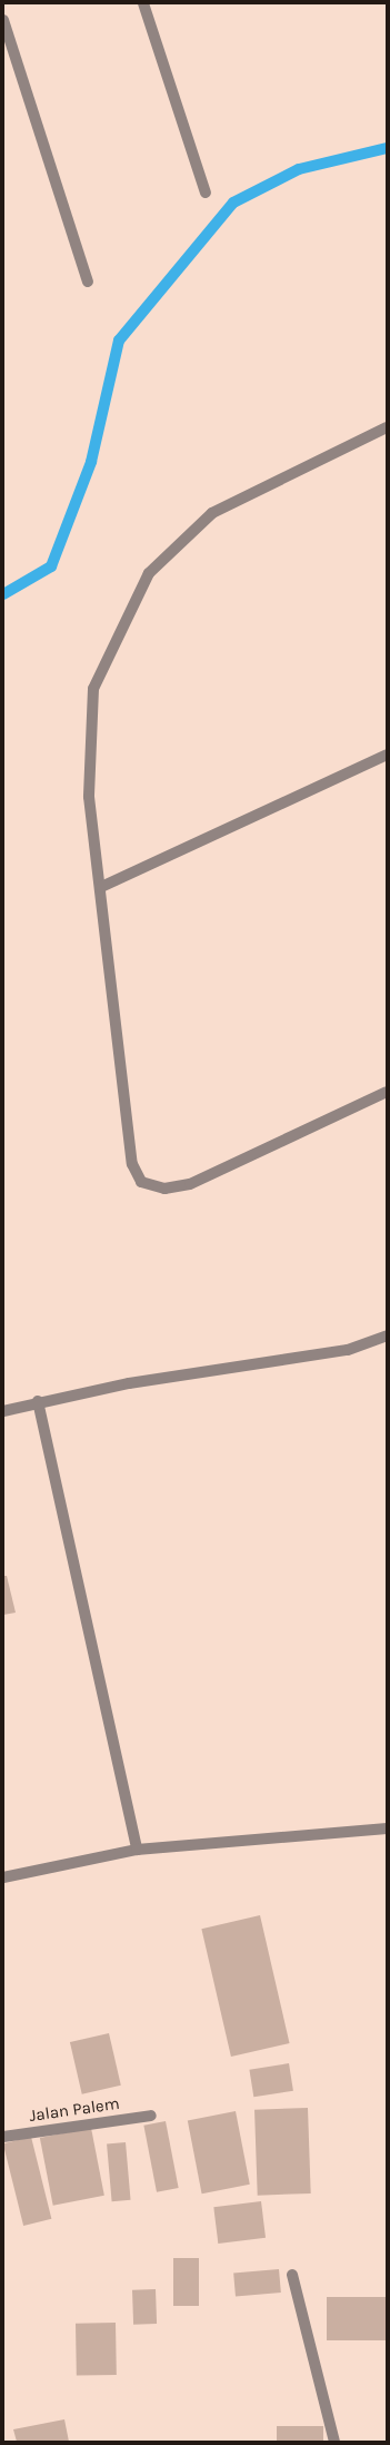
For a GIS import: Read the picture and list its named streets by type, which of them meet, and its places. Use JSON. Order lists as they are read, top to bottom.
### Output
{
  "streets": {
    "street": ["Jalan Palem"]
  }
}
